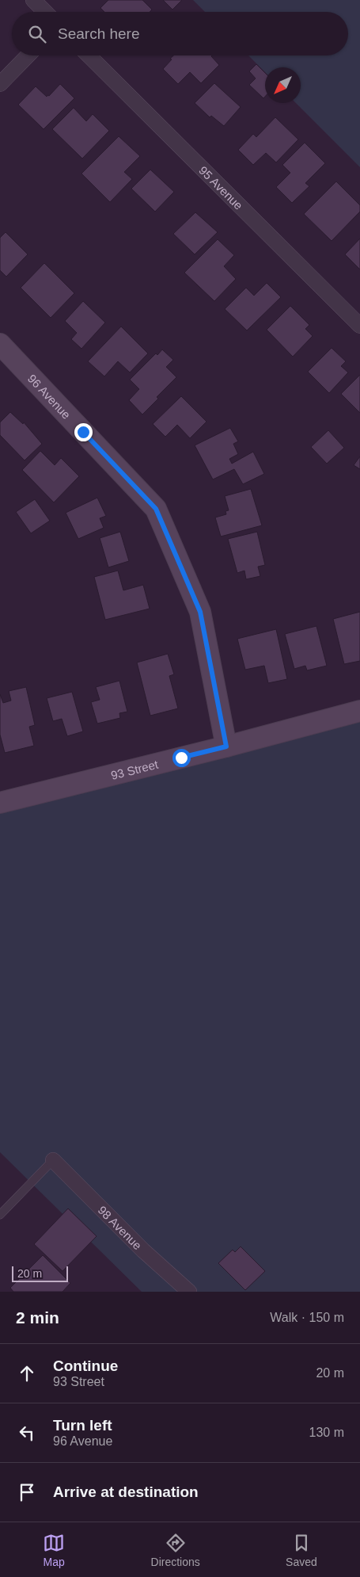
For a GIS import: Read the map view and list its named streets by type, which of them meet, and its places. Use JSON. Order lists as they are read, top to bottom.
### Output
{
  "streets": {
    "street": [
      "95 Avenue",
      "96 Avenue",
      "93 Street",
      "98 Avenue"
    ]
  },
  "crossings": [
    ["96 Avenue", "93 Street"]
  ],
  "scale_bar": "20 m",
  "north": "bottom left",
  "page": {
    "search": "Search here",
    "scale": "20 m",
    "heading": ["2 min", "Walk · 150 m"],
    "list": [
      ["Continue", "93 Street", "20 m"],
      ["Turn left", "96 Avenue", "130 m"],
      "Arrive at destination"
    ],
    "nav": ["Map", "Directions", "Saved"]
  }
}
